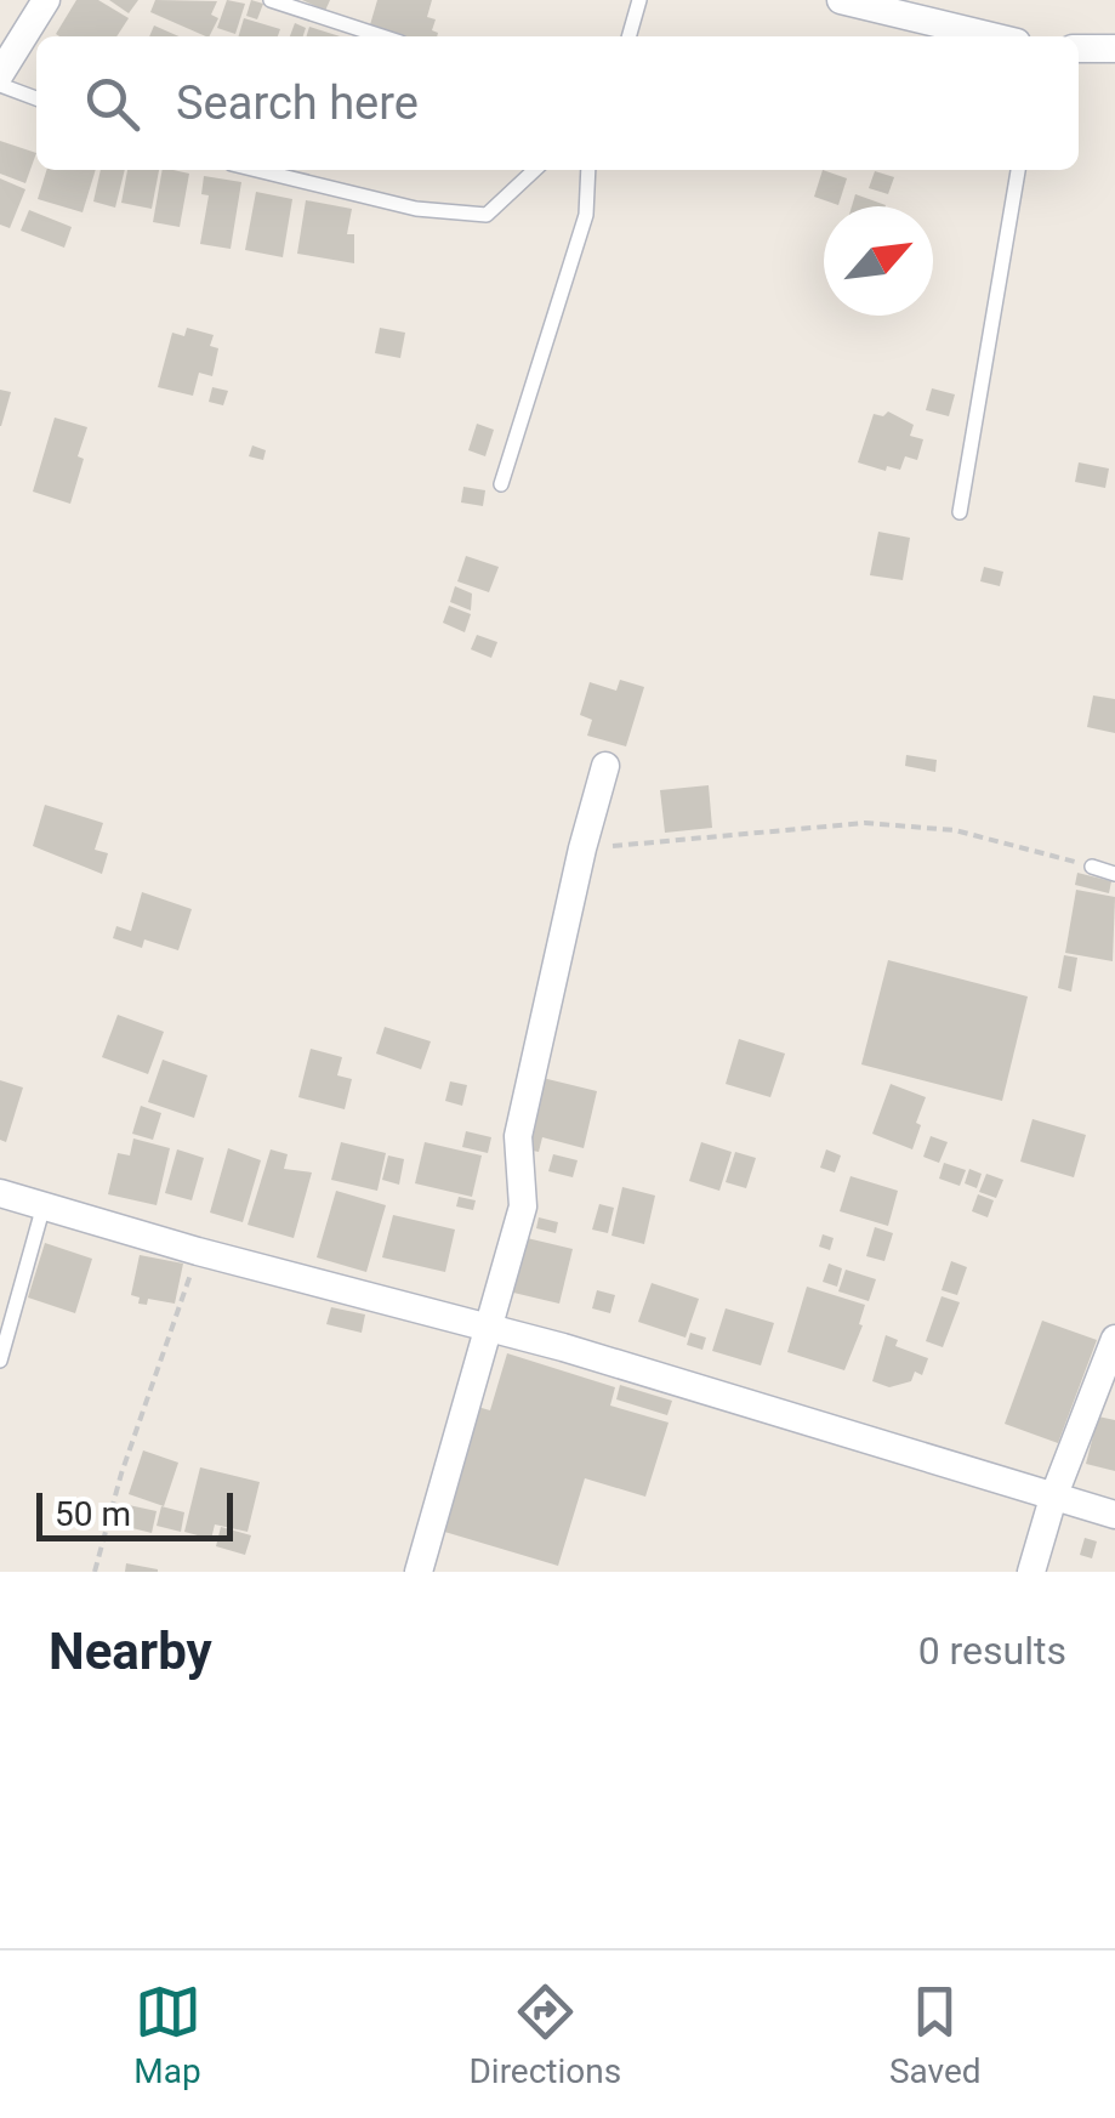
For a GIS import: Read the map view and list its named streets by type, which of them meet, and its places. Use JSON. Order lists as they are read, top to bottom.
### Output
{
  "scale_bar": "50 m",
  "north": "top right",
  "page": {
    "search": "Search here",
    "scale": "50 m",
    "heading": ["Nearby", "0 results"],
    "nav": ["Map", "Directions", "Saved"]
  }
}
